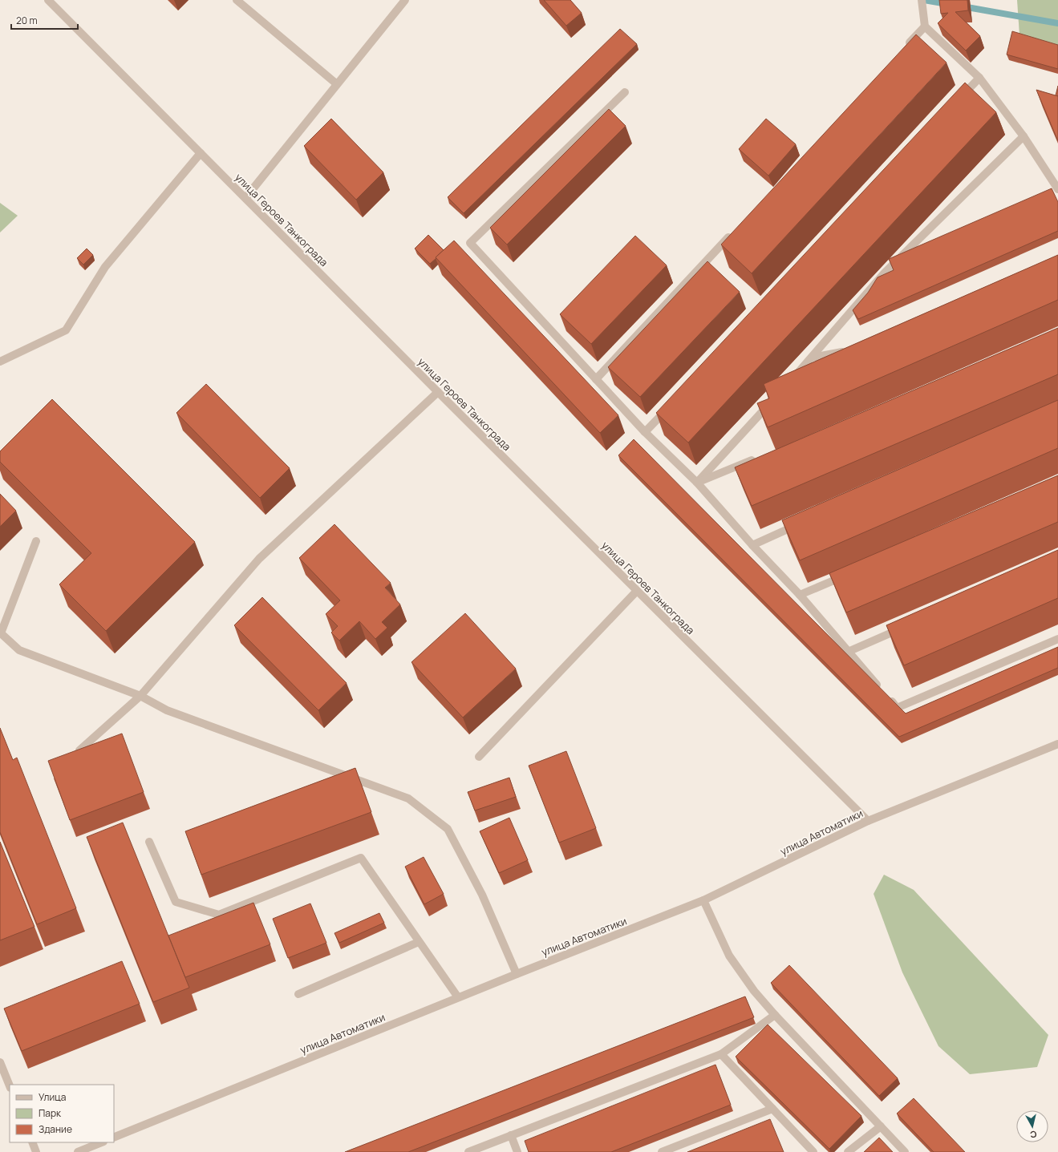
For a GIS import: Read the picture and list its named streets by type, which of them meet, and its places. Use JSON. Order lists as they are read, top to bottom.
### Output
{
  "streets": {
    "street": ["улица Героев Танкограда", "улица Автоматики"]
  },
  "crossings": [
    ["улица Героев Танкограда", "улица Автоматики"]
  ],
  "legend": ["Улица", "Парк", "Здание"],
  "scale_bar": "20 m",
  "north": "bottom"
}
